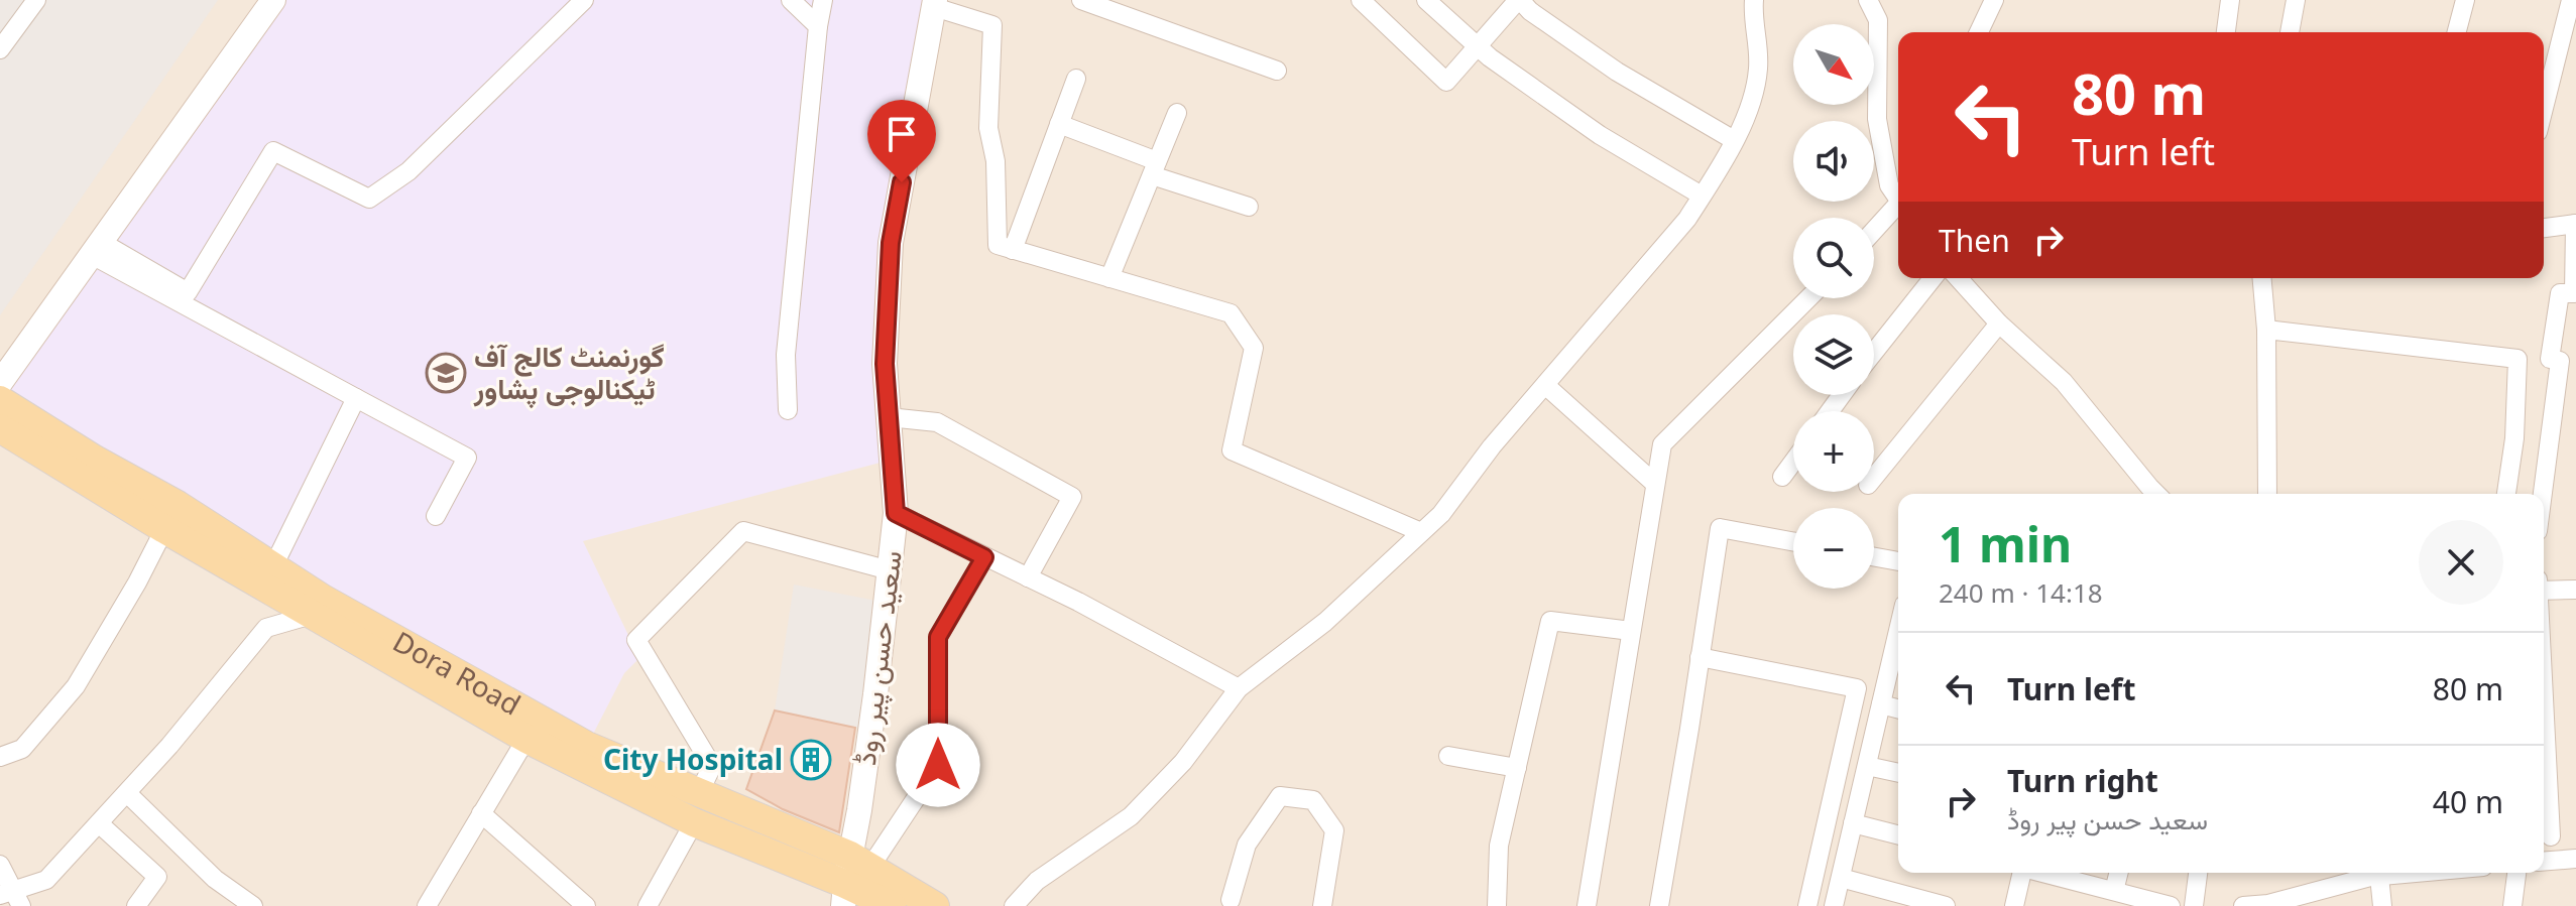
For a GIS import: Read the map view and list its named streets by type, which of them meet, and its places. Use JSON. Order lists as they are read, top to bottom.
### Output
{
  "streets": {
    "main road": ["Dora Road"],
    "street": ["سعید حسن پیر روڈ"]
  },
  "crossings": [
    ["سعید حسن پیر روڈ", "Dora Road"]
  ],
  "places": {
    "school or university": ["گورنمنٹ کالج آف ٹیکنالوجی پشاور"],
    "building": ["City Hospital"]
  },
  "north": "bottom right",
  "page": {
    "map_buttons": ["+", "−"],
    "turn": ["80 m", "Turn left"],
    "then": "Then",
    "heading": ["1 min", "240 m · 14:18"],
    "list": [
      {
        "name": "Turn left",
        "value": "80 m"
      },
      {
        "name": "Turn right",
        "note": "سعید حسن پیر روڈ",
        "value": "40 m"
      }
    ]
  }
}
